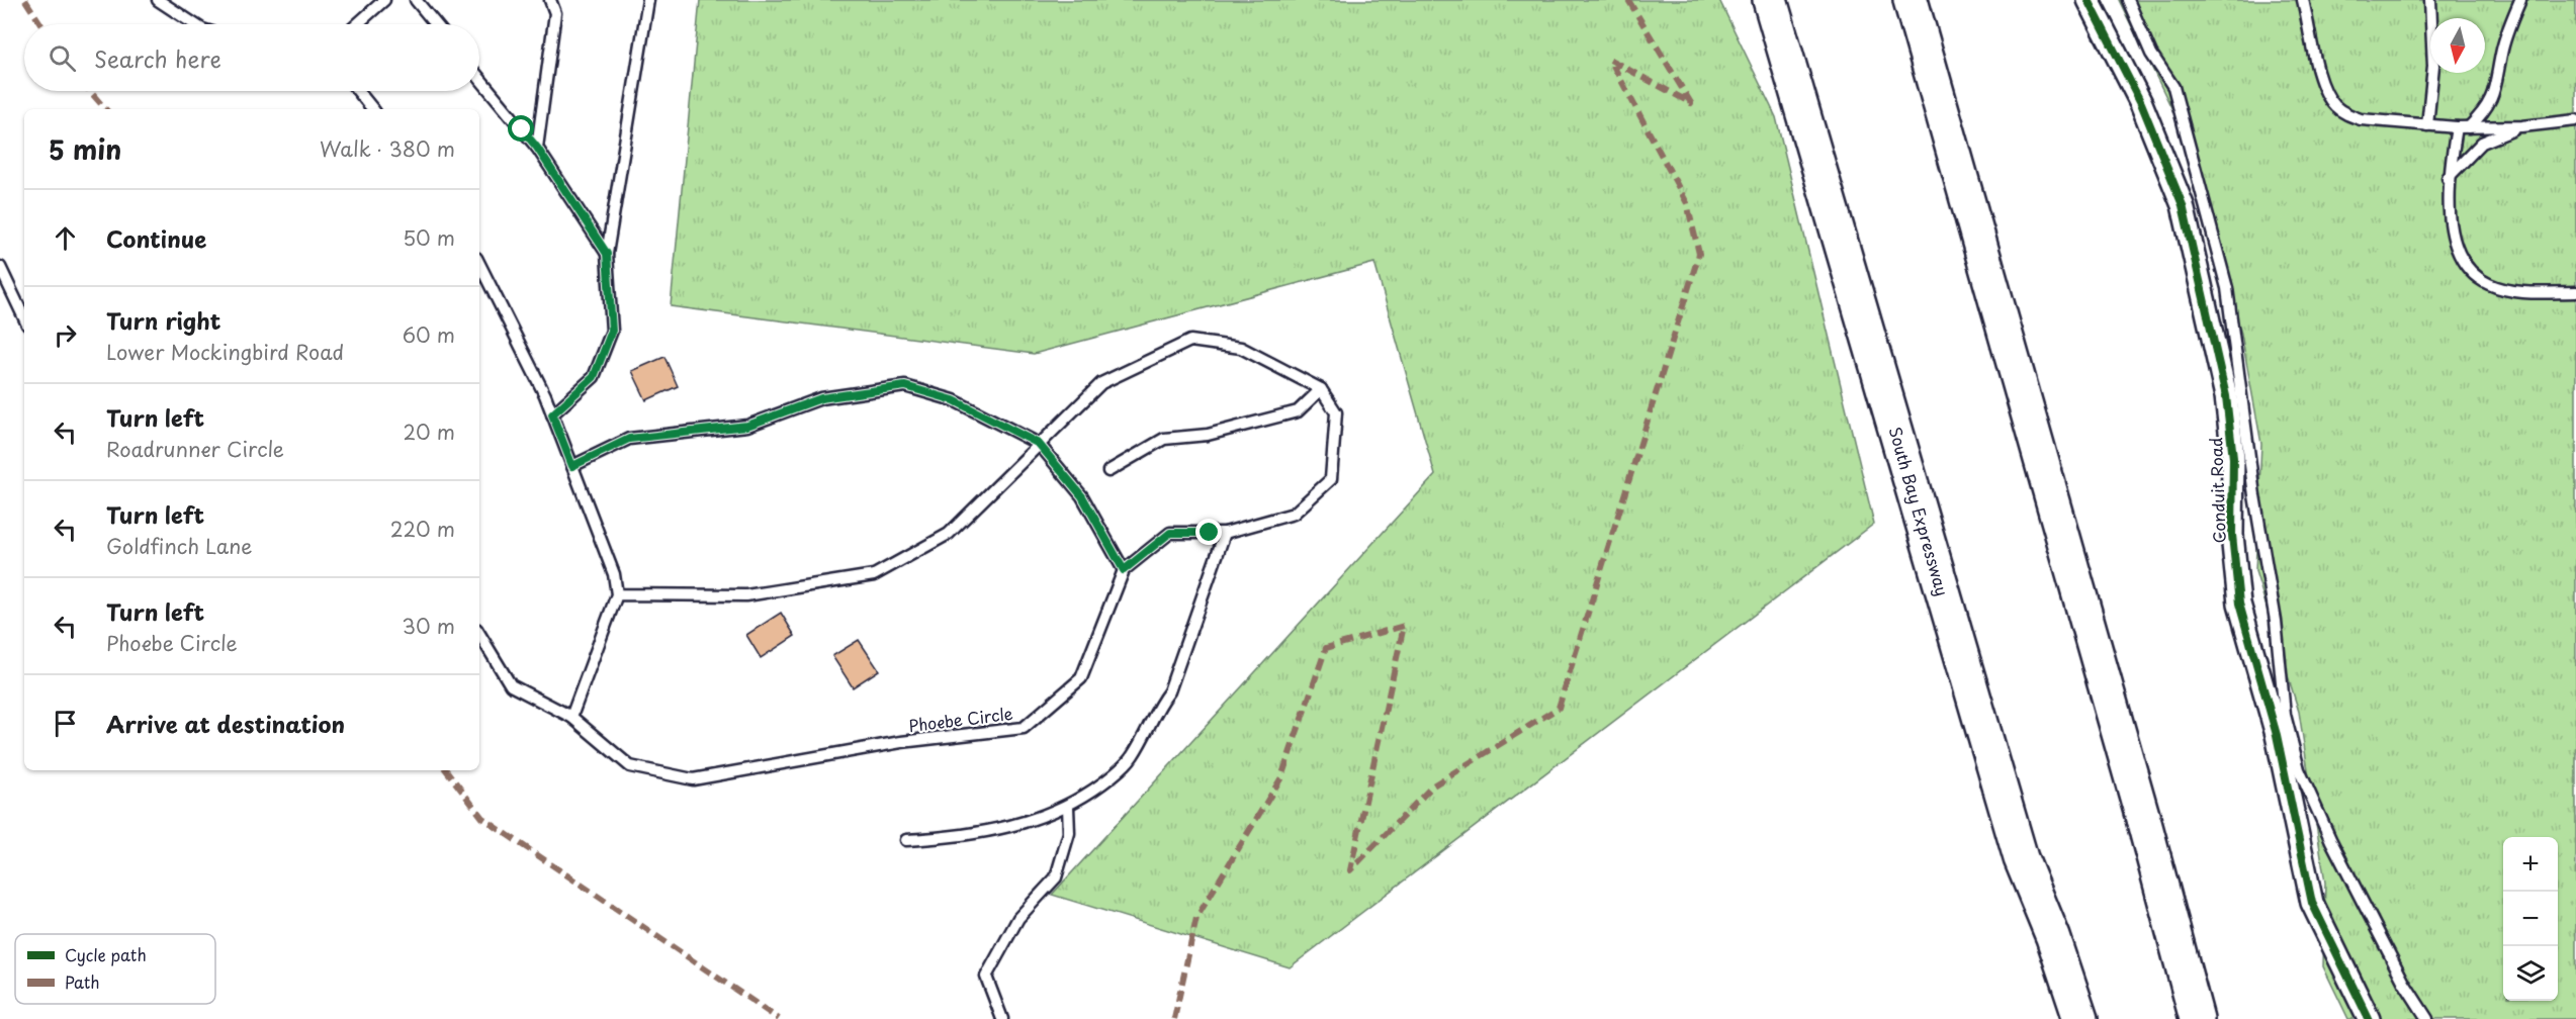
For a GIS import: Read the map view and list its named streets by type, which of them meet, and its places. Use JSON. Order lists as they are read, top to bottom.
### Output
{
  "streets": {
    "highway": ["South Bay Expressway"],
    "street": ["Conduit Road"],
    "lane": ["Phoebe Circle"]
  },
  "legend": ["Cycle path", "Path"],
  "north": "bottom",
  "page": {
    "search": "Search here",
    "heading": ["5 min", "Walk · 380 m"],
    "list": [
      ["Continue", "50 m"],
      ["Turn right", "Lower Mockingbird Road", "60 m"],
      ["Turn left", "Roadrunner Circle", "20 m"],
      ["Turn left", "Goldfinch Lane", "220 m"],
      ["Turn left", "Phoebe Circle", "30 m"],
      "Arrive at destination"
    ],
    "map_buttons": ["+", "−"]
  }
}
